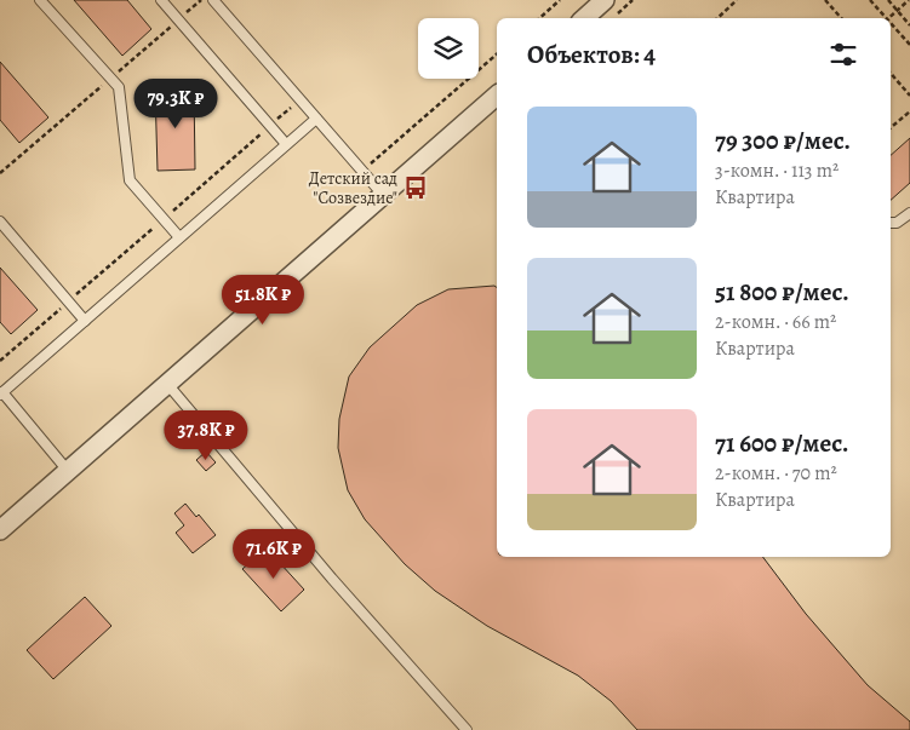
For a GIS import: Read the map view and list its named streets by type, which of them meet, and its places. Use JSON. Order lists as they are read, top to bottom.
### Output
{
  "places": {
    "bus stop": ["Детский сад \"Созвездие\""]
  },
  "page": {
    "heading": "Объектов: 4",
    "price": [
      "79.3K ₽",
      "51.8K ₽",
      "37.8K ₽",
      "71.6K ₽"
    ],
    "list": [
      {
        "name": "79 300 ₽/мес.",
        "note": "3-комн. · 113 m² · Квартира"
      },
      {
        "name": "51 800 ₽/мес.",
        "note": "2-комн. · 66 m² · Квартира"
      },
      {
        "name": "71 600 ₽/мес.",
        "note": "2-комн. · 70 m² · Квартира"
      }
    ]
  }
}
